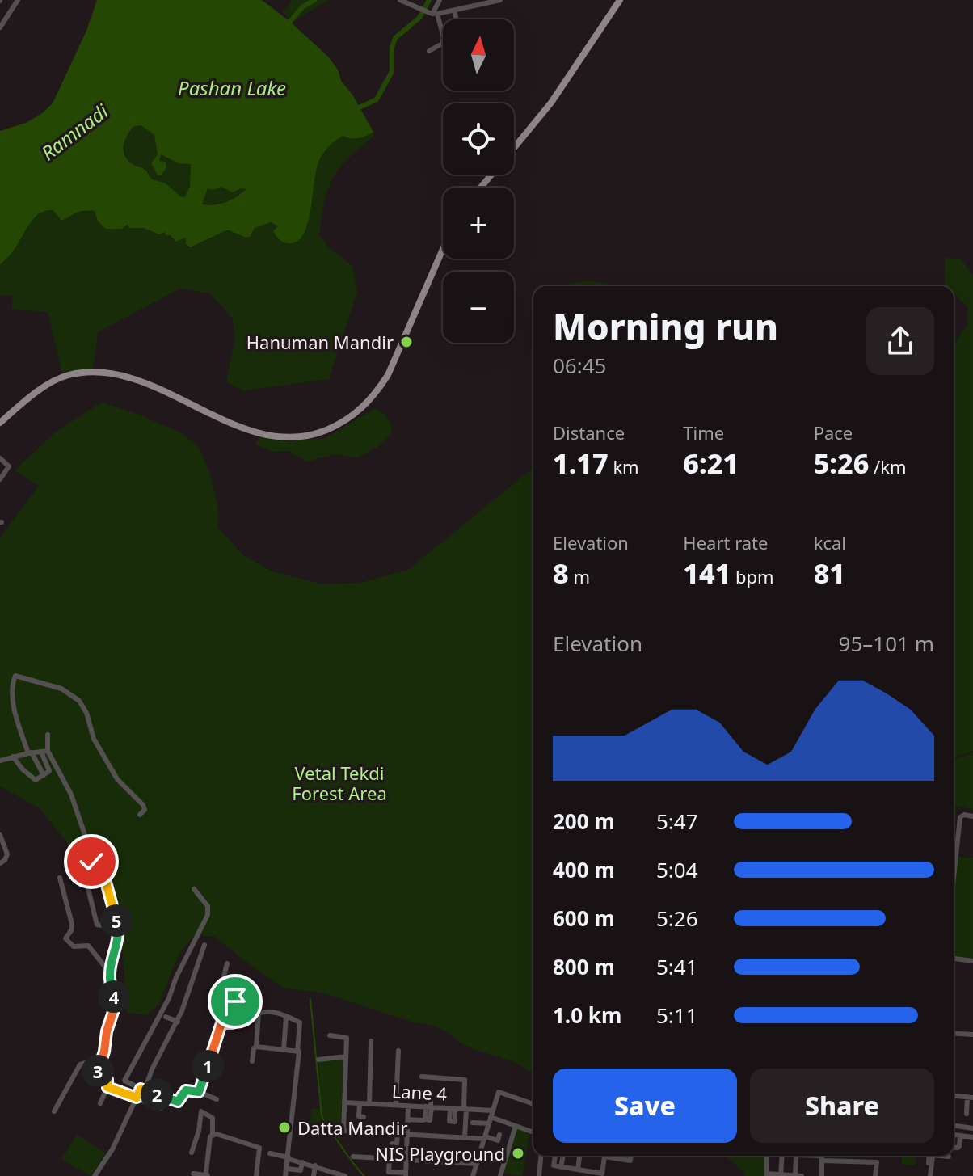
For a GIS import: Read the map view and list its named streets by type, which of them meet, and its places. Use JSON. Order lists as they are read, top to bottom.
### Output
{
  "streets": {
    "street": ["Lane 4"]
  },
  "water": ["Pashan Lake", "Ramnadi"],
  "parks": ["Vetal Tekdi Forest Area"],
  "places": ["Hanuman Mandir", "Datta Mandir", "NIS Playground"],
  "north": "top",
  "page": {
    "map_buttons": ["+", "−"],
    "heading": ["Morning run", "06:45"],
    "stats": [
      ["Distance", "1.17 km"],
      ["Time", "6:21"],
      ["Pace", "5:26 /km"],
      ["Elevation", "8 m"],
      ["Heart rate", "141 bpm"],
      ["kcal", "81"]
    ],
    "chart": ["Elevation", "95–101 m"],
    "list": [
      {
        "name": "200 m",
        "note": "5:47"
      },
      {
        "name": "400 m",
        "note": "5:04"
      },
      {
        "name": "600 m",
        "note": "5:26"
      },
      {
        "name": "800 m",
        "note": "5:41"
      },
      {
        "name": "1.0 km",
        "note": "5:11"
      }
    ],
    "pins": [
      "5",
      "4",
      "1",
      "3",
      "2"
    ],
    "buttons": ["Save", "Share"]
  }
}
